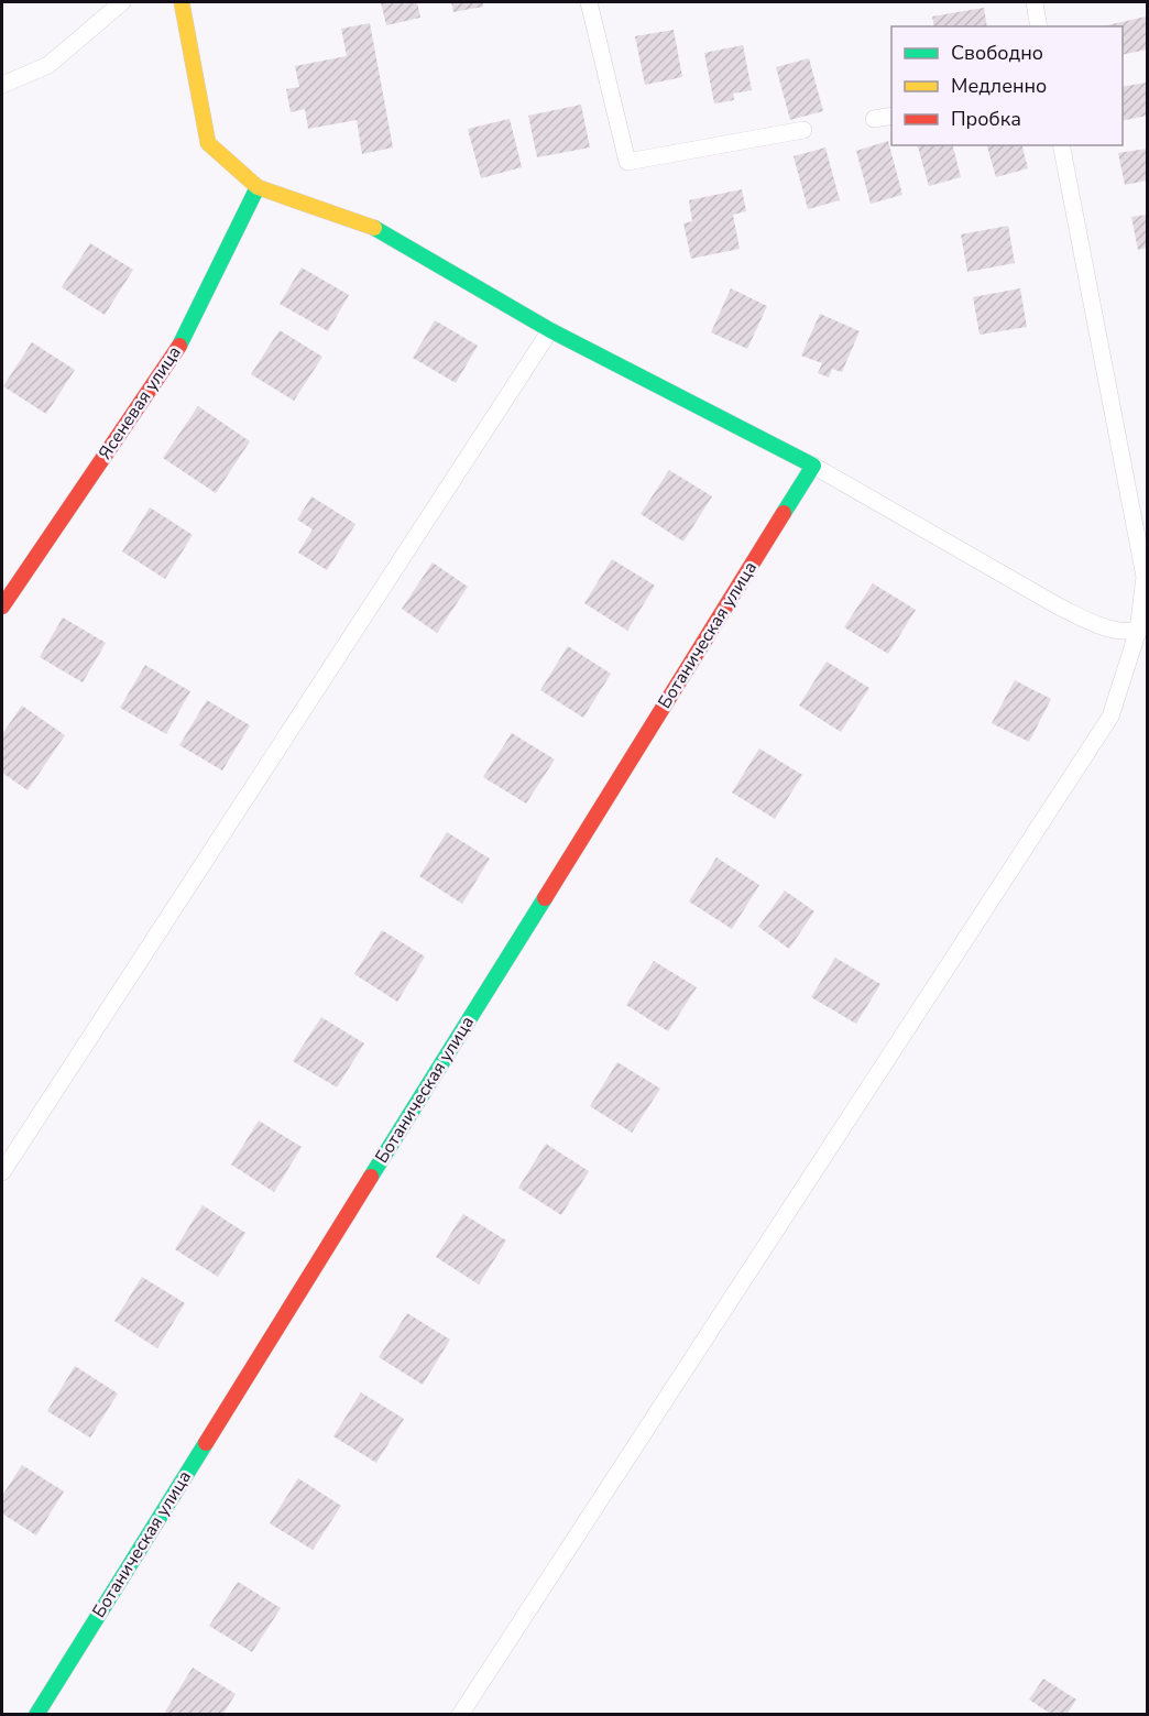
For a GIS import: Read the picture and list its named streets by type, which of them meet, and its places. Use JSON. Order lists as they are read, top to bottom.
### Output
{
  "streets": {
    "street": ["Ясеневая улица", "Ботаническая улица"]
  },
  "legend": ["Свободно", "Медленно", "Пробка"]
}
